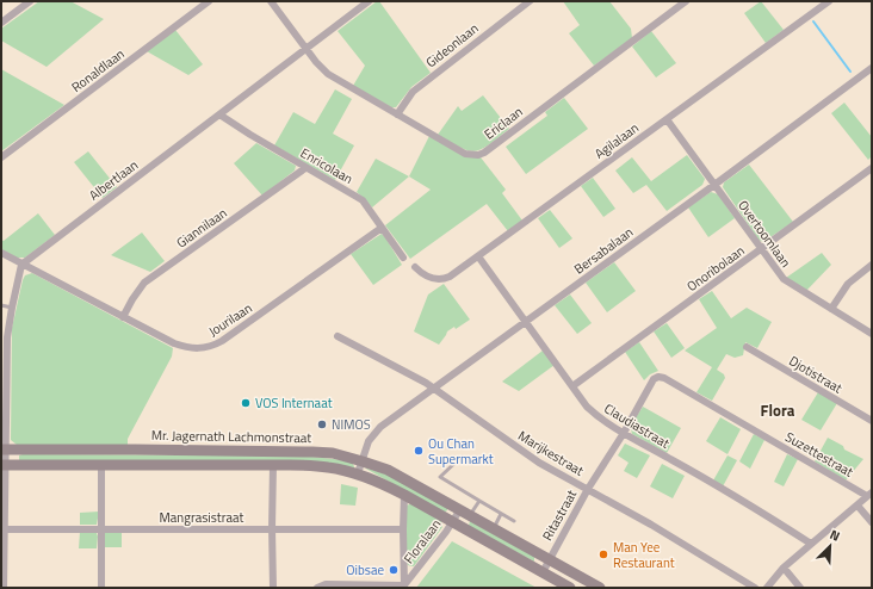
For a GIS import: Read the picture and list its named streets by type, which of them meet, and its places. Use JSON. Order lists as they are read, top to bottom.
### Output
{
  "streets": {
    "main road": ["Mr. Jagernath Lachmonstraat"],
    "street": [
      "Gideonlaan",
      "Ronaldlaan",
      "Ericlaan",
      "Agilalaan",
      "Enricolaan",
      "Albertlaan",
      "Giannilaan",
      "Overtoomlaan",
      "Bersabalaan",
      "Onoribolaan",
      "Jourilaan",
      "Djotistraat",
      "Claudiastraat",
      "Marijkestraat",
      "Suzettestraat",
      "Ritastraat",
      "Mangrasistraat",
      "Floralaan"
    ]
  },
  "crossings": [
    ["Gideonlaan", "Ericlaan"],
    ["Ericlaan", "Albertlaan"],
    ["Agilalaan", "Overtoomlaan"],
    ["Agilalaan", "Claudiastraat"],
    ["Enricolaan", "Albertlaan"],
    ["Enricolaan", "Giannilaan"],
    ["Enricolaan", "Jourilaan"],
    ["Albertlaan", "Jourilaan"],
    ["Giannilaan", "Jourilaan"],
    ["Overtoomlaan", "Bersabalaan"],
    ["Overtoomlaan", "Onoribolaan"],
    ["Bersabalaan", "Claudiastraat"],
    ["Bersabalaan", "Mr. Jagernath Lachmonstraat"],
    ["Bersabalaan", "Marijkestraat"],
    ["Onoribolaan", "Claudiastraat"],
    ["Claudiastraat", "Ritastraat"],
    ["Mr. Jagernath Lachmonstraat", "Ritastraat"],
    ["Mr. Jagernath Lachmonstraat", "Floralaan"],
    ["Marijkestraat", "Ritastraat"],
    ["Suzettestraat", "Ritastraat"]
  ],
  "districts": ["Flora"],
  "places": [
    "VOS Internaat",
    "NIMOS",
    "Ou Chan Supermarkt",
    "Man Yee Restaurant",
    "Oibsae"
  ],
  "north": "top right"
}
